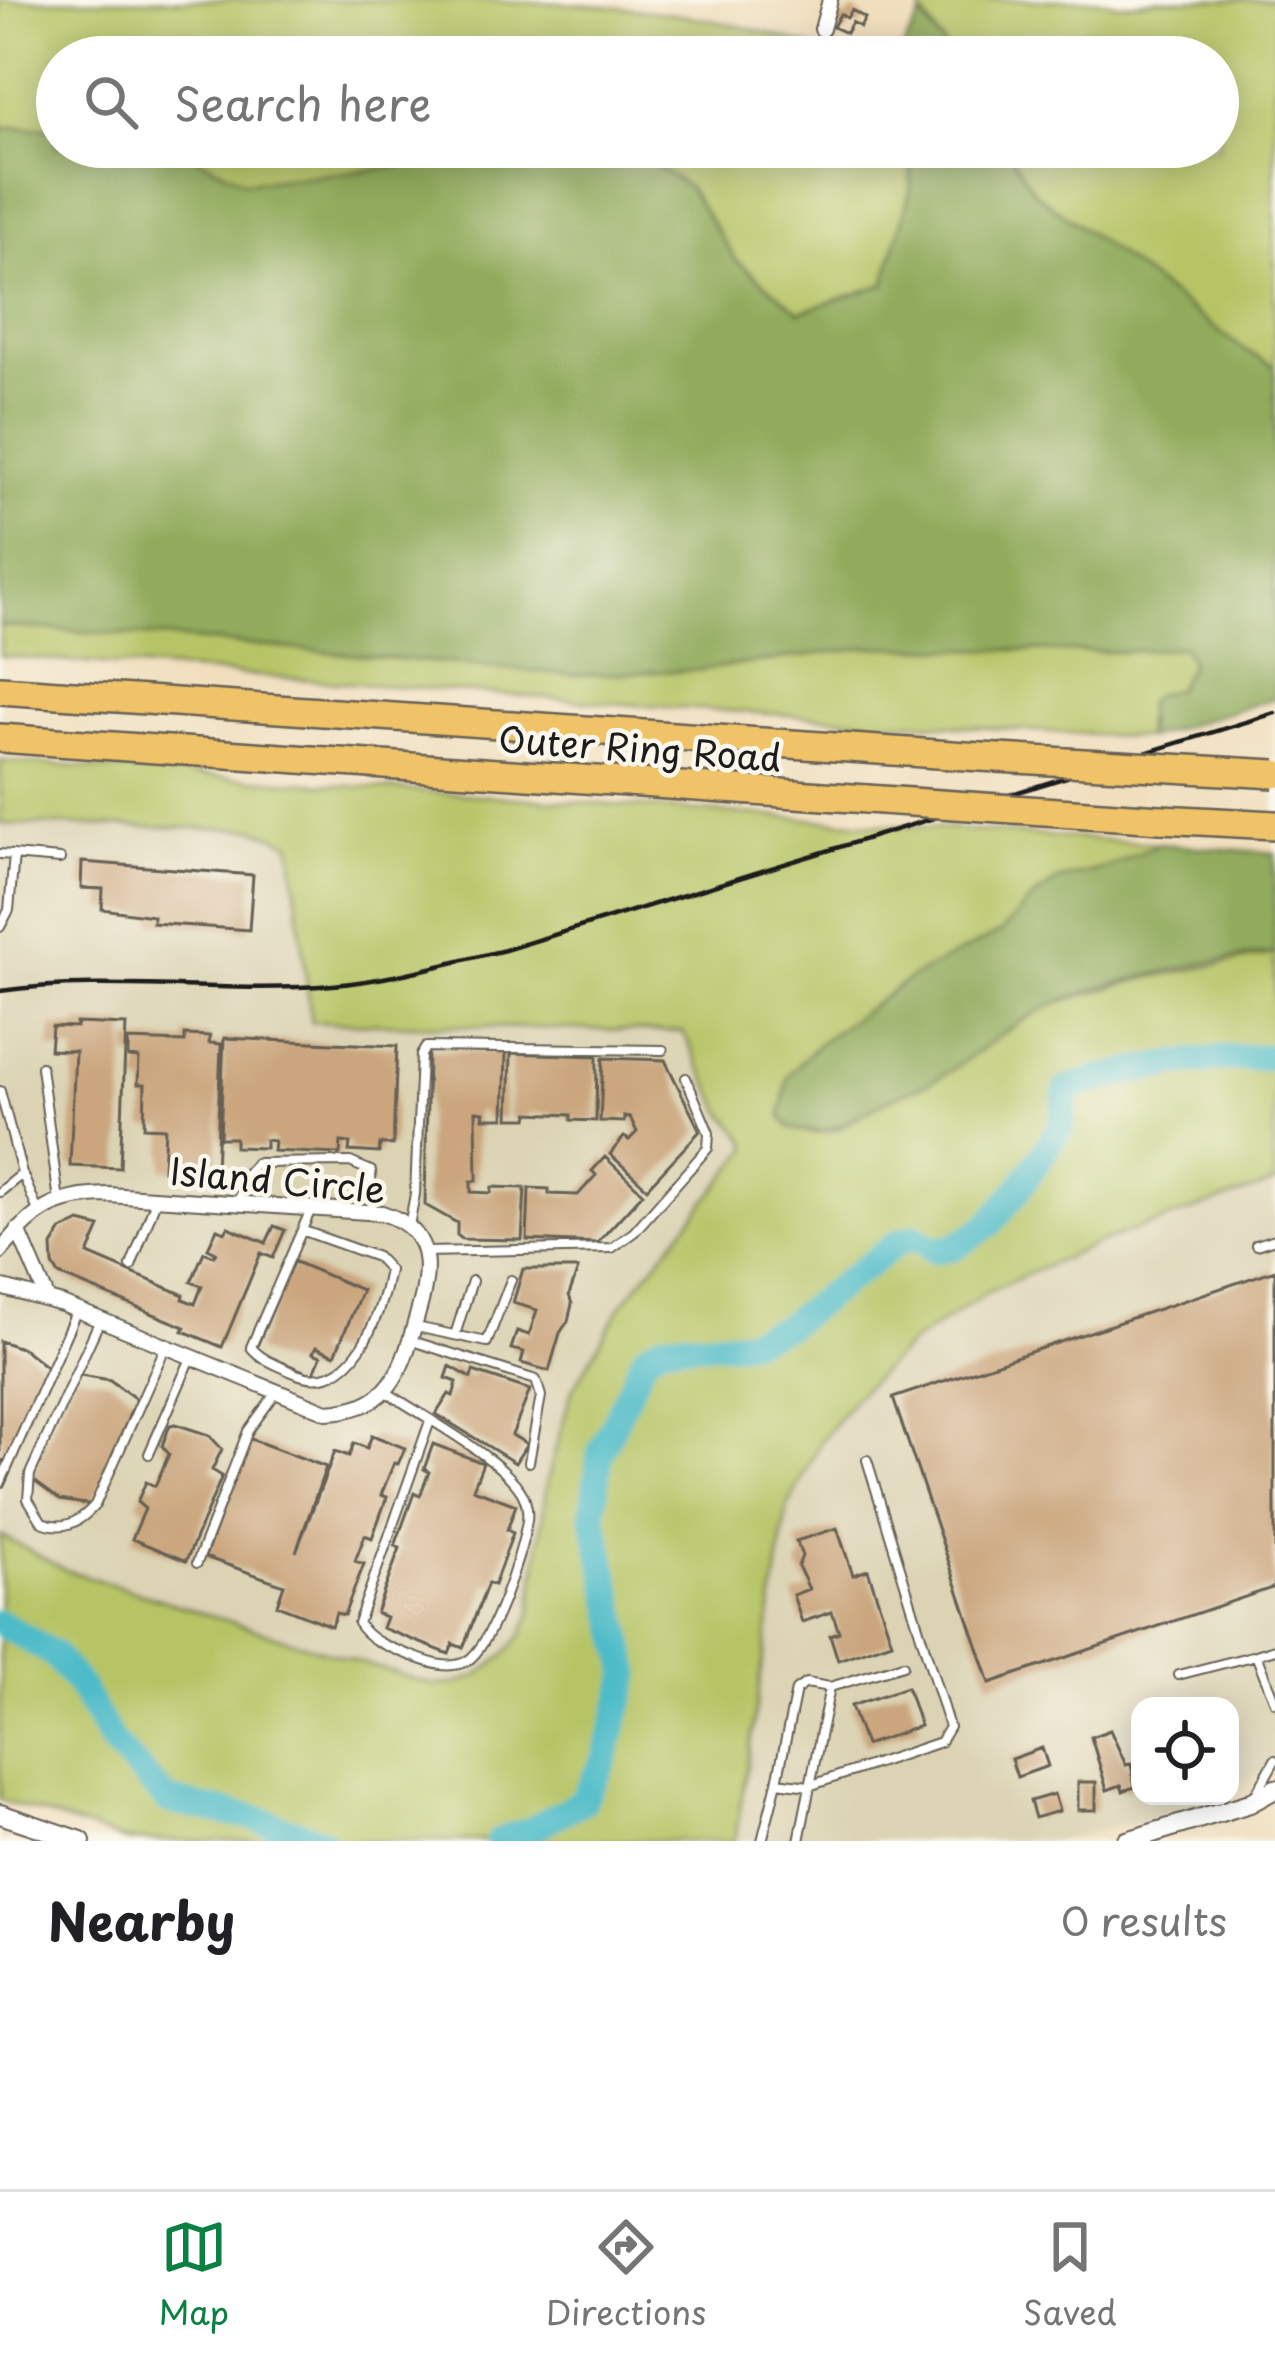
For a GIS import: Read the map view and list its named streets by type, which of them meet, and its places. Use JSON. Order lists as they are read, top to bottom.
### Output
{
  "streets": {
    "highway": ["Outer Ring Road"],
    "street": ["Island Circle"]
  },
  "page": {
    "search": "Search here",
    "heading": ["Nearby", "0 results"],
    "nav": ["Map", "Directions", "Saved"]
  }
}
